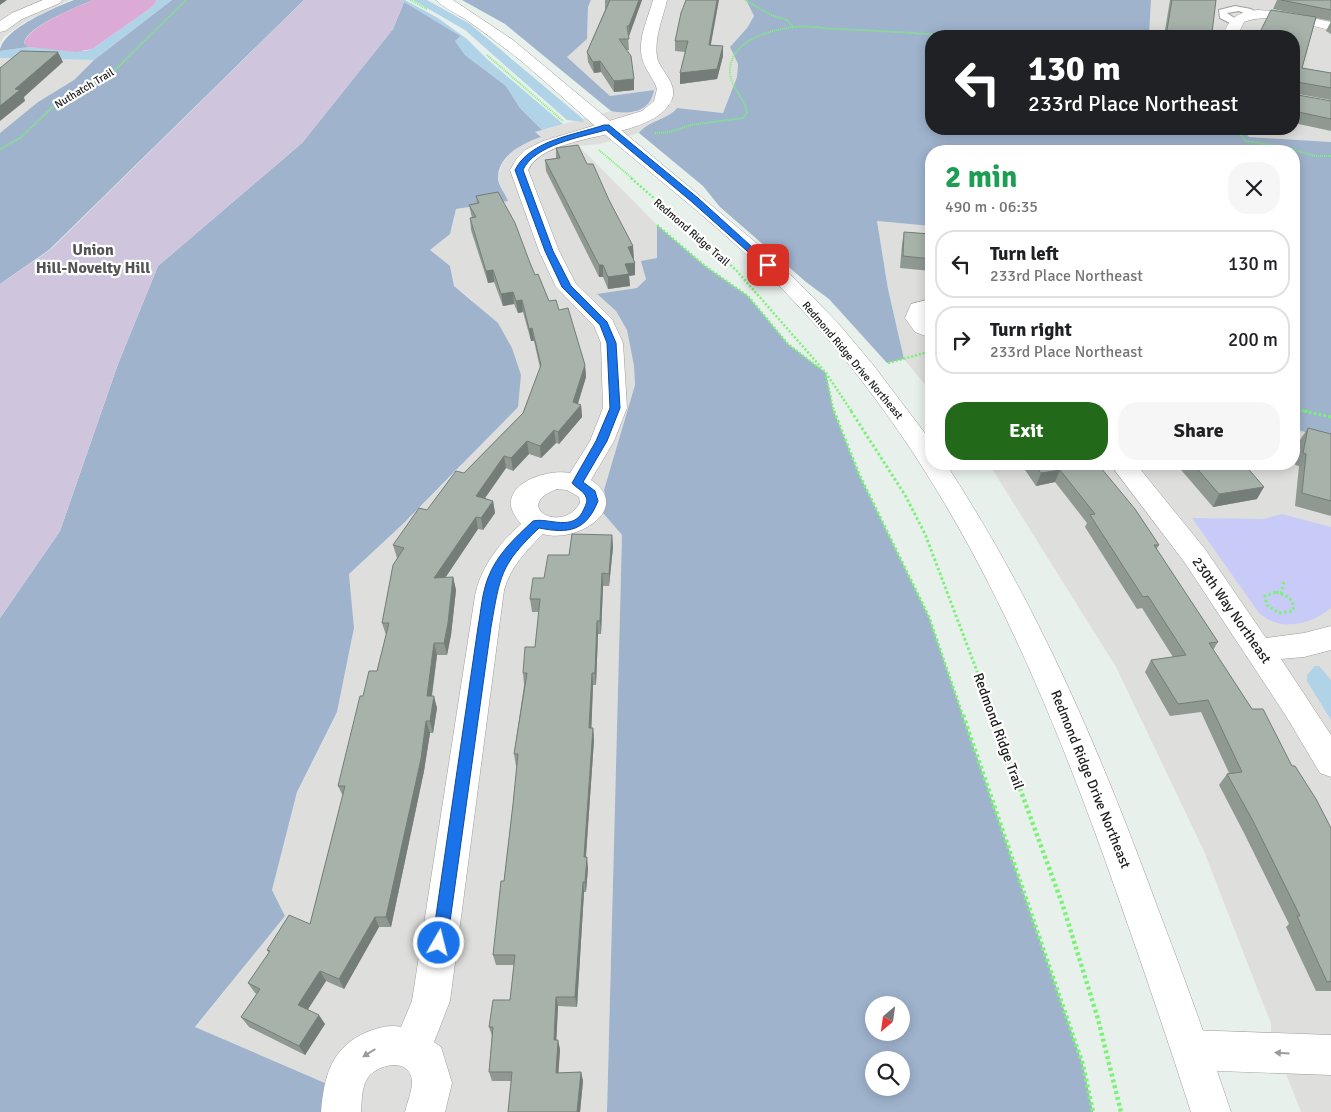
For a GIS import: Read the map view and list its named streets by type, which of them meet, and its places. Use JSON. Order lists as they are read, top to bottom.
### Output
{
  "streets": {
    "street": ["Redmond Ridge Drive Northeast", "230th Way Northeast"],
    "path": ["Nuthatch Trail", "Redmond Ridge Trail"]
  },
  "crossings": [
    ["Redmond Ridge Trail", "Redmond Ridge Drive Northeast"]
  ],
  "districts": ["Union Hill-Novelty Hill"],
  "north": "bottom left",
  "page": {
    "turn": ["130 m", "233rd Place Northeast"],
    "heading": ["2 min", "490 m · 06:35"],
    "list": [
      {
        "name": "Turn left",
        "note": "233rd Place Northeast",
        "value": "130 m"
      },
      {
        "name": "Turn right",
        "note": "233rd Place Northeast",
        "value": "200 m"
      }
    ],
    "buttons": ["Exit", "Share"]
  }
}
